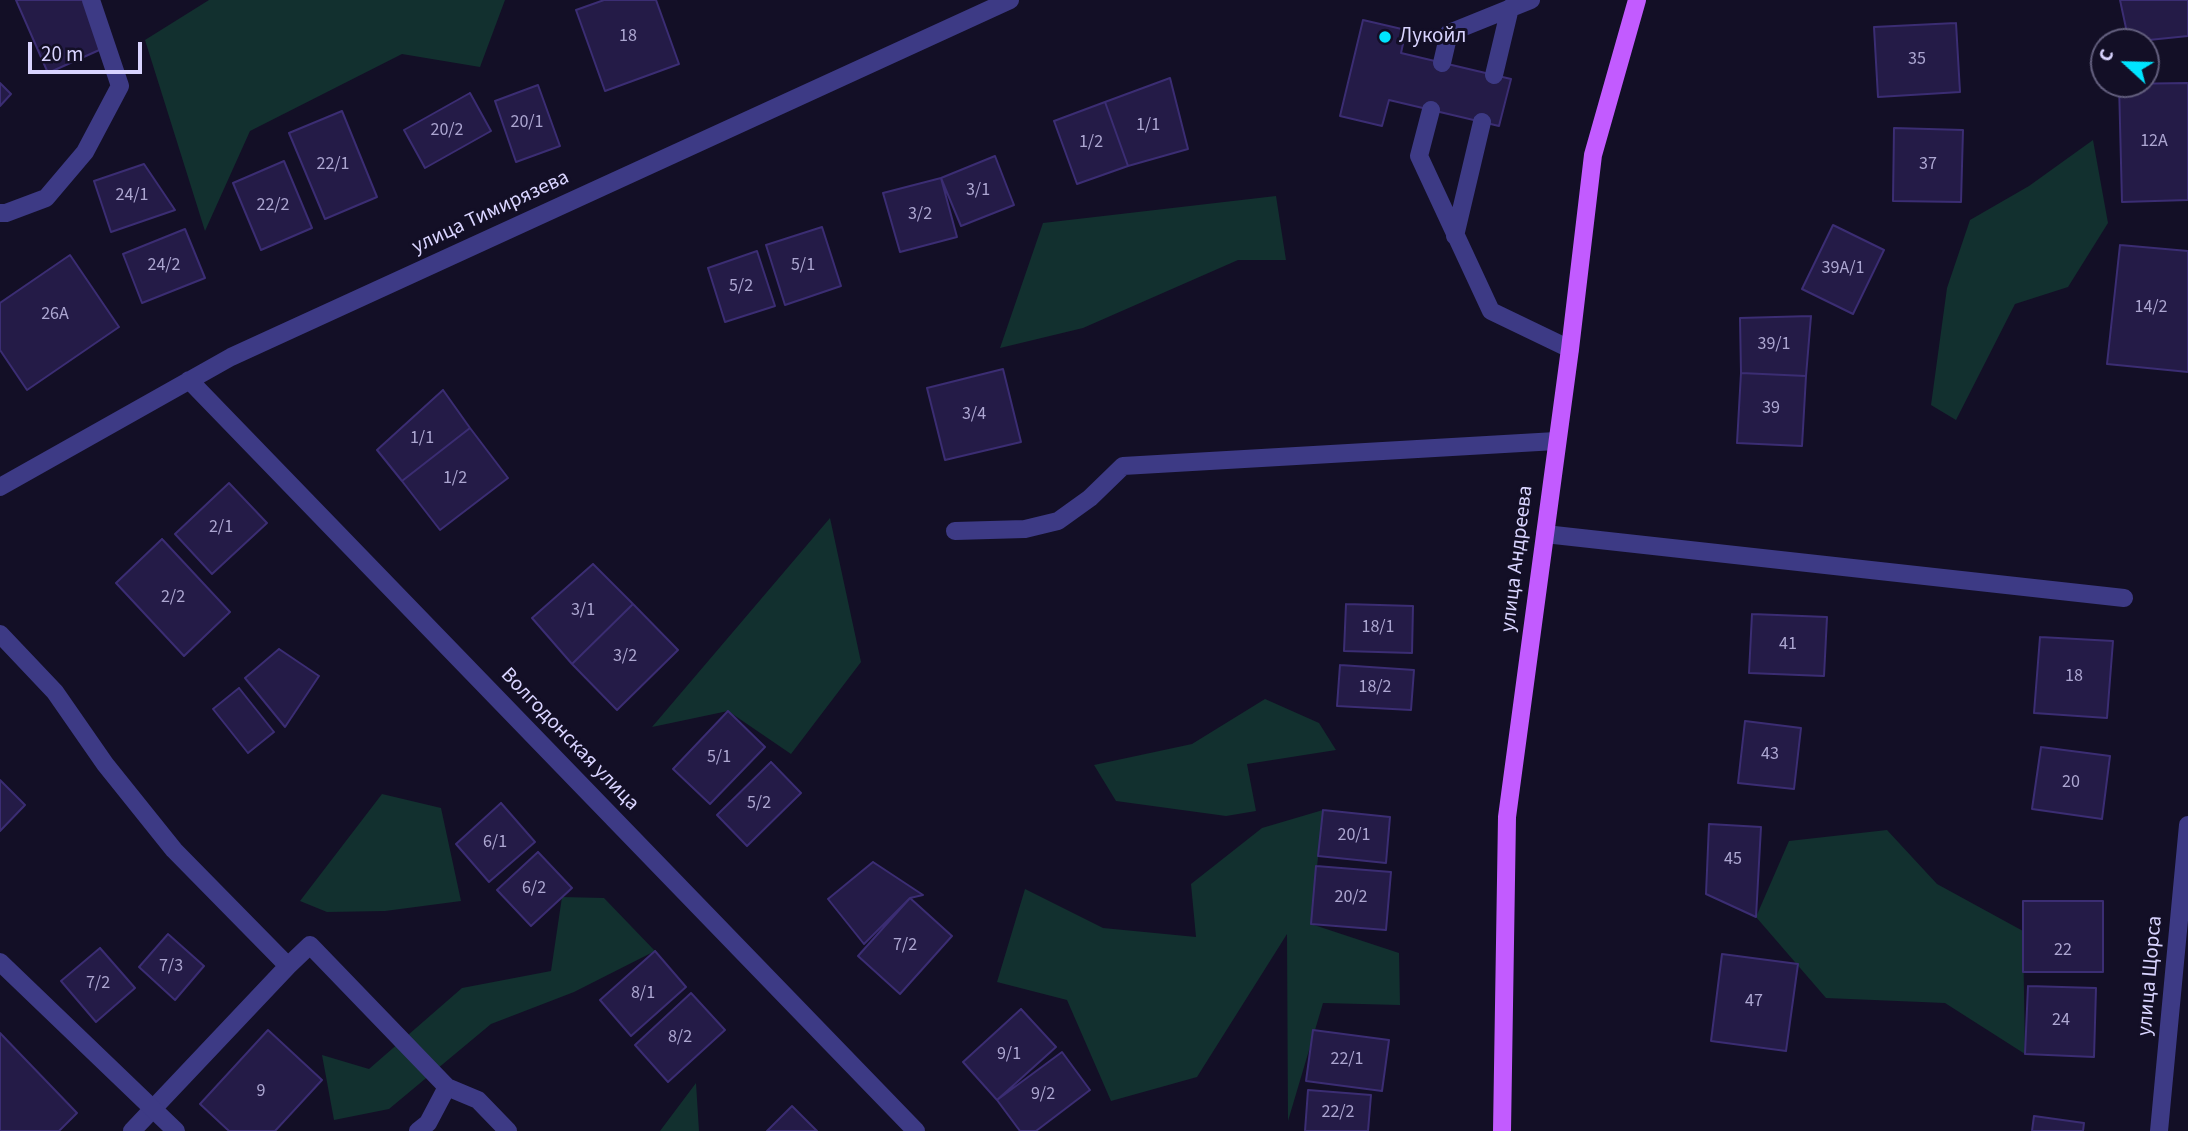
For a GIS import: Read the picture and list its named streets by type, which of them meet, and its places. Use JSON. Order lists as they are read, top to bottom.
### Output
{
  "streets": {
    "main road": ["улица Андреева"],
    "street": ["улица Тимирязева", "Волгодонская улица", "улица Щорса"]
  },
  "crossings": [
    ["улица Тимирязева", "Волгодонская улица"]
  ],
  "places": ["Лукойл"],
  "house_numbers": [
    "18",
    "35",
    "20/1",
    "1/1",
    "20/2",
    "12А",
    "1/2",
    "22/1",
    "37",
    "3/1",
    "24/1",
    "22/2",
    "3/2",
    "24/2",
    "5/1",
    "39А/1",
    "5/2",
    "14/2",
    "26А",
    "39/1",
    "39",
    "3/4",
    "1/1",
    "1/2",
    "2/1",
    "2/2",
    "3/1",
    "18/1",
    "41",
    "3/2",
    "18",
    "18/2",
    "43",
    "5/1",
    "20",
    "5/2",
    "20/1",
    "6/1",
    "45",
    "6/2",
    "20/2",
    "7/2",
    "22",
    "7/3",
    "7/2",
    "8/1",
    "47",
    "24",
    "8/2",
    "9/1",
    "22/1",
    "9",
    "9/2",
    "22/2"
  ],
  "scale_bar": "20 m",
  "north": "left"
}
